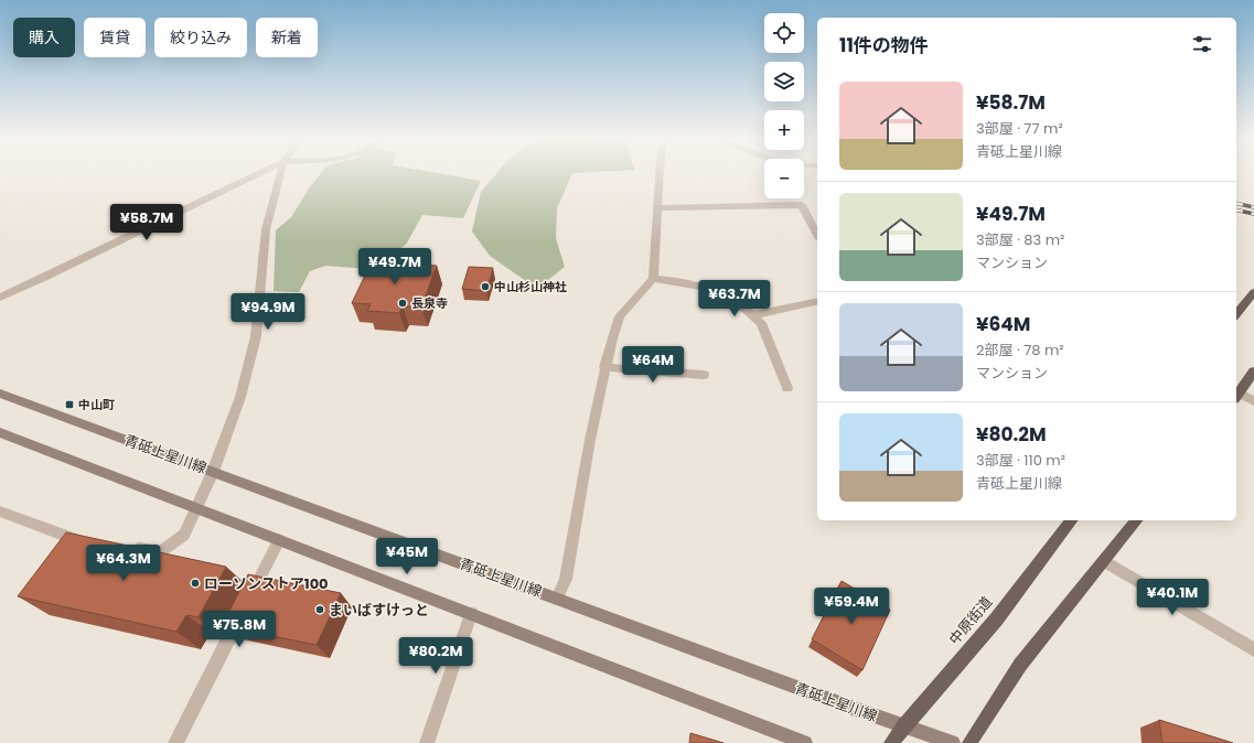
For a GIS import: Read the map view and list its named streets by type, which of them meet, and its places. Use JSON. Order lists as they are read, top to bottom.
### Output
{
  "streets": {
    "main road": ["青砥上星川線", "中原街道"]
  },
  "crossings": [
    ["青砥上星川線", "中原街道"]
  ],
  "places": {
    "other": [
      "中山杉山神社",
      "長泉寺",
      "ローソンストア100",
      "まいばすけっと"
    ],
    "transit": ["中山町"]
  },
  "page": {
    "map_buttons": ["+", "−"],
    "chip": [
      "購入",
      "賃貸",
      "絞り込み",
      "新着"
    ],
    "heading": "11件の物件",
    "list": [
      {
        "name": "¥58.7M",
        "note": "3部屋 · 77 m² · 青砥上星川線"
      },
      {
        "name": "¥49.7M",
        "note": "3部屋 · 83 m² · マンション"
      },
      {
        "name": "¥64M",
        "note": "2部屋 · 78 m² · マンション"
      },
      {
        "name": "¥80.2M",
        "note": "3部屋 · 110 m² · 青砥上星川線"
      }
    ],
    "price": [
      "¥58.7M",
      "¥49.7M",
      "¥63.7M",
      "¥94.9M",
      "¥64M",
      "¥45M",
      "¥64.3M",
      "¥40.1M",
      "¥59.4M",
      "¥75.8M",
      "¥80.2M"
    ]
  }
}
